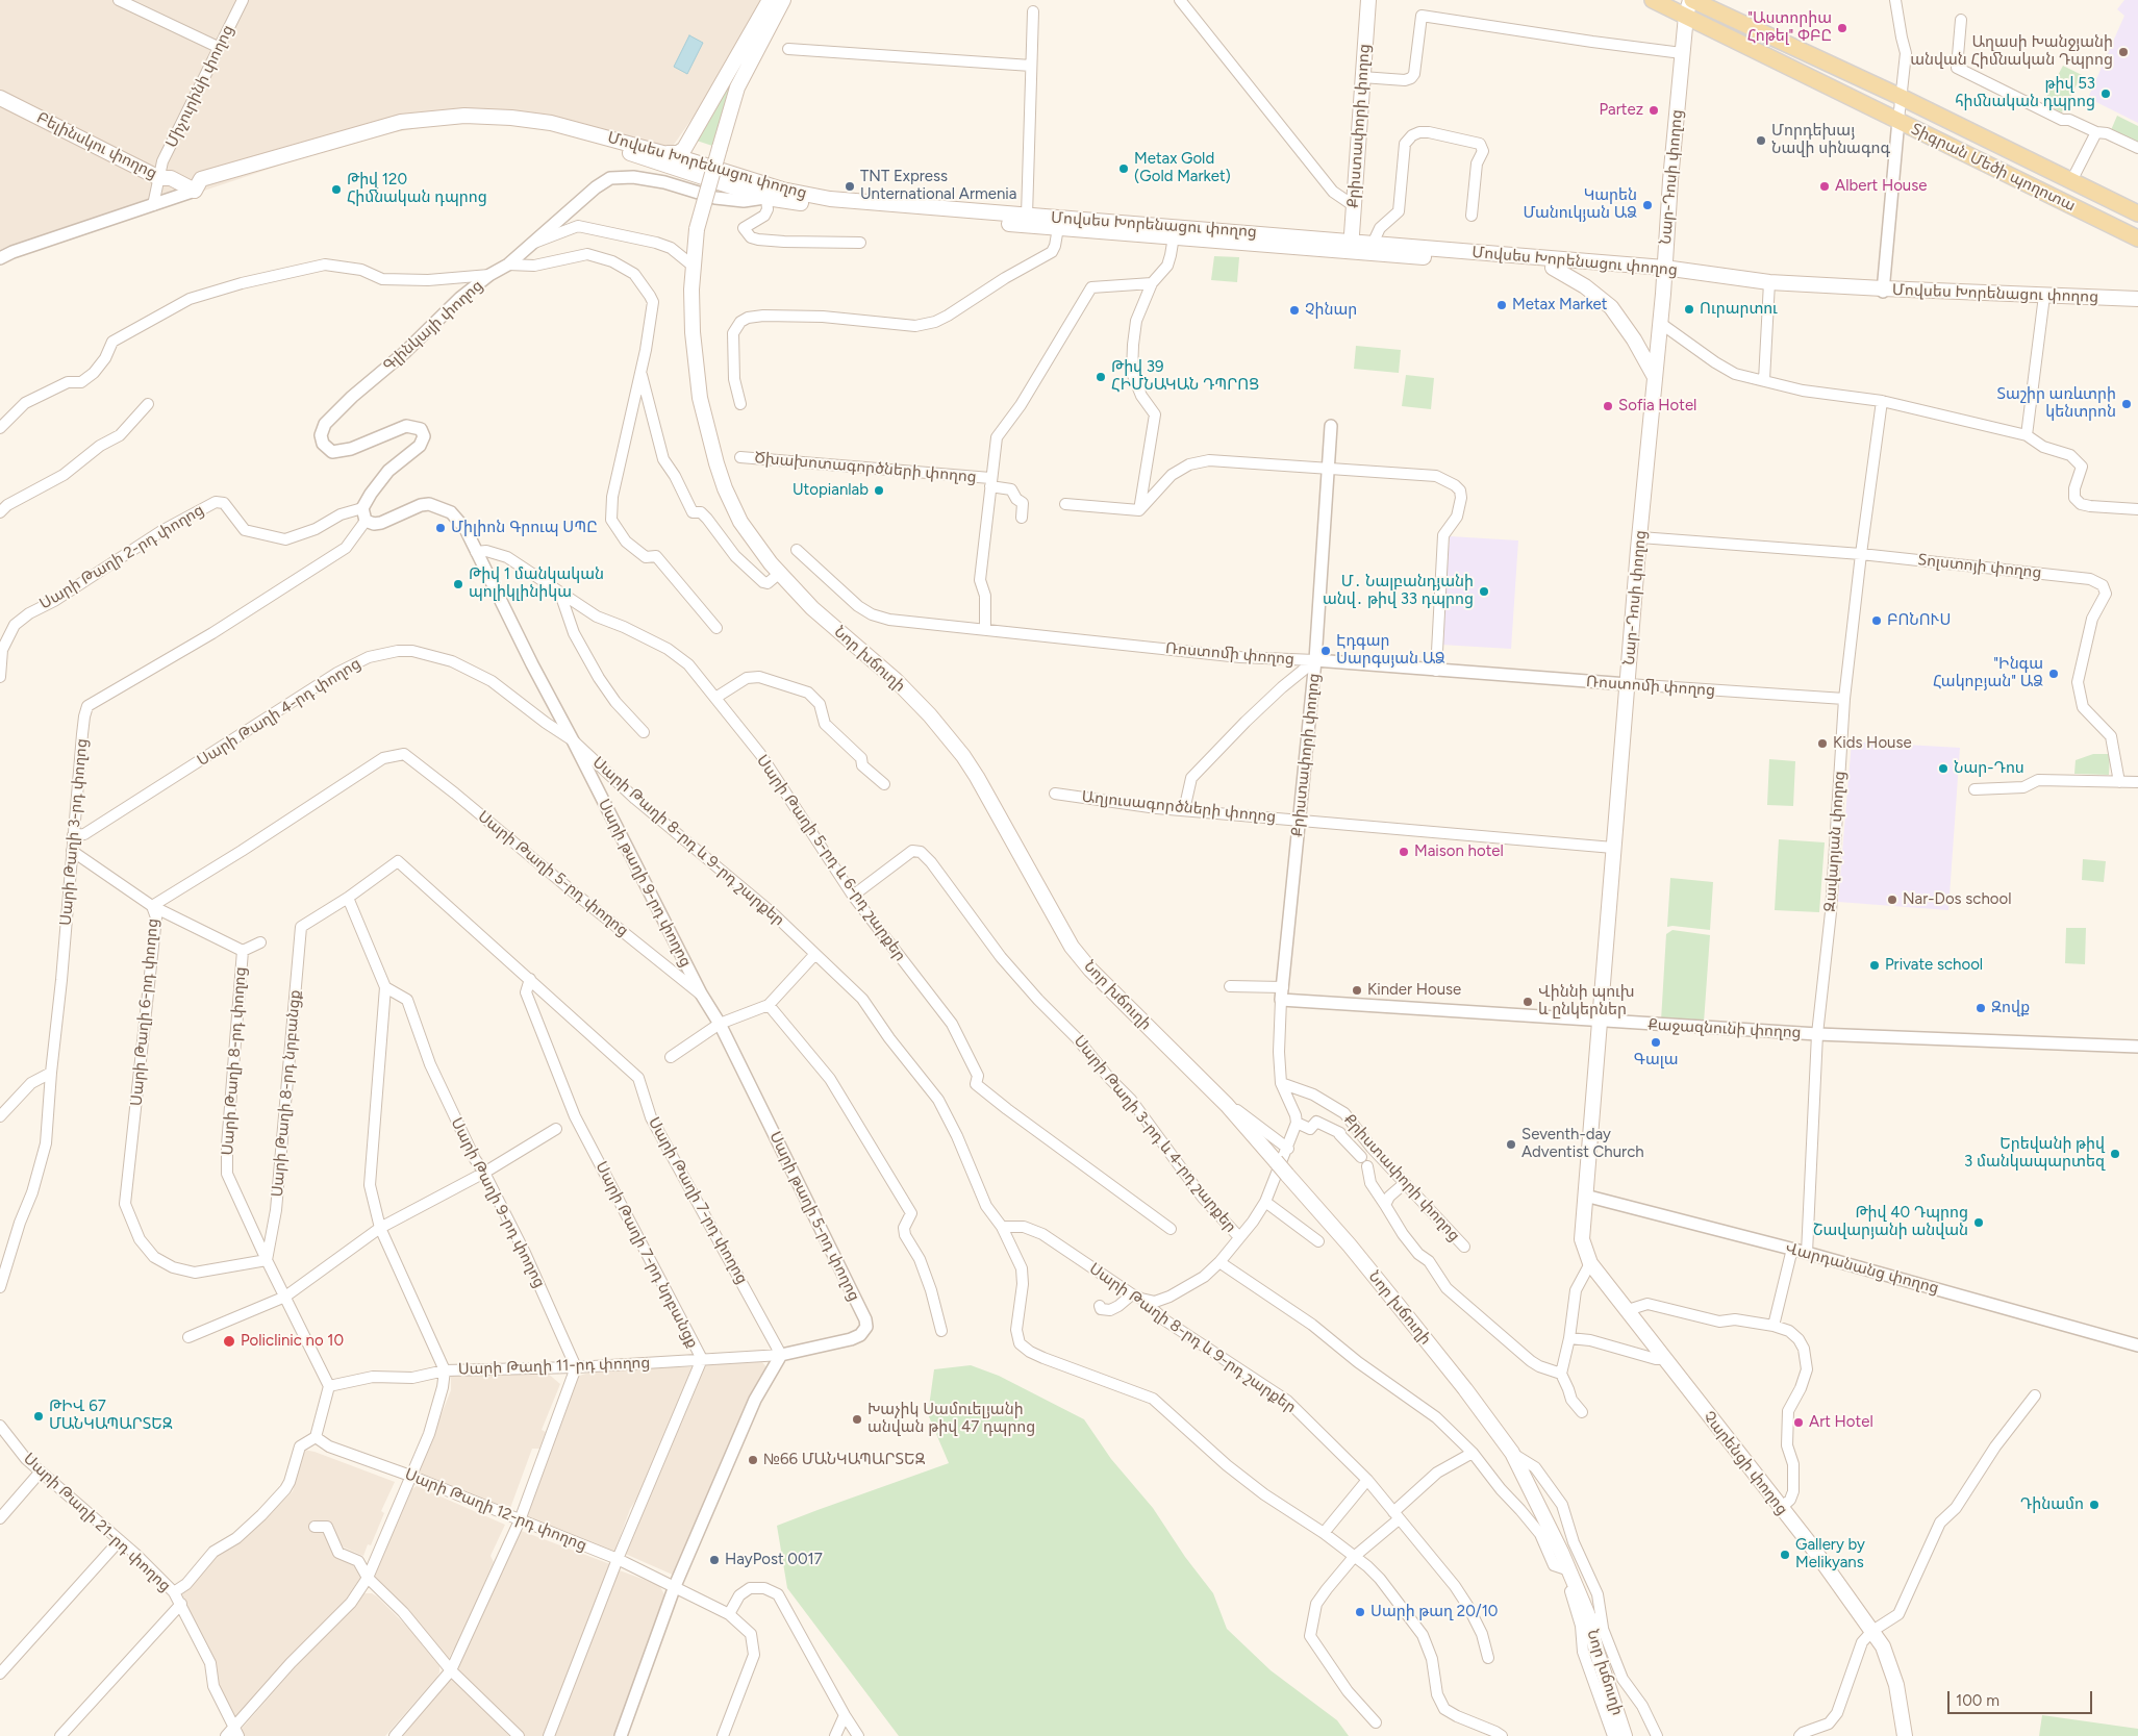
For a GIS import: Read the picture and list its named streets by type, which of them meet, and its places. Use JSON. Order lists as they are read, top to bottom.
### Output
{
  "streets": {
    "main road": [
      "Քրիստափորի փողոց",
      "Բելինսկու փողոց",
      "Մովսես Խորենացու փողոց",
      "Տիգրան Մեծի պողոտա",
      "Նար-Դոսի փողոց",
      "Նոր խճուղի",
      "Չարենցի փողոց"
    ],
    "street": [
      "Միչուրինի փողոց",
      "Գլինկայի փողոց",
      "Ծխախոտագործների փողոց",
      "Սարի Թաղի 2-րդ փողոց",
      "Տոլստոյի փողոց",
      "Ռոստոմի փողոց",
      "Սարի Թաղի 4-րդ փողոց",
      "Աղյուսագործների փողոց",
      "Սարի Թաղի 3-րդ փողոց",
      "Սարի Թաղի 8-րդ և 9-րդ շարքեր",
      "Զավարյան փողոց",
      "Սարի Թաղի 5-րդ և 6-րդ շարքեր",
      "Սարի Թաղի 5-րդ փողոց",
      "Սարի թաղի 9-րդ փողոց",
      "Սարի Թաղի 6-րդ փողոց",
      "Քաջազնունի փողոց",
      "Սարի Թաղի 8-րդ փողոց",
      "Սարի Թաղի 8-րդ նրբանցք",
      "Սարի Թաղի 3-րդ և 4-րդ շարքեր",
      "Սարի Թաղի 7-րդ փողոց",
      "Սարի Թաղի 9-րդ փողոց",
      "Սարի թաղի 5-րդ փողոց",
      "Սարի Թաղի 7-րդ նրբանցք",
      "Վարդանանց փողոց",
      "Սարի Թաղի 11-րդ փողոց",
      "Սարի Թաղի 12-րդ փողոց",
      "Սարի Թաղի 21-րդ փողոց"
    ]
  },
  "crossings": [
    ["Միչուրինի փողոց", "Բելինսկու փողոց"],
    ["Միչուրինի փողոց", "Մովսես Խորենացու փողոց"],
    ["Քրիստափորի փողոց", "Մովսես Խորենացու փողոց"],
    ["Քրիստափորի փողոց", "Ռոստոմի փողոց"],
    ["Քրիստափորի փողոց", "Աղյուսագործների փողոց"],
    ["Քրիստափորի փողոց", "Քաջազնունի փողոց"],
    ["Բելինսկու փողոց", "Մովսես Խորենացու փողոց"],
    ["Մովսես Խորենացու փողոց", "Նար-Դոսի փողոց"],
    ["Մովսես Խորենացու փողոց", "Գլինկայի փողոց"],
    ["Տիգրան Մեծի պողոտա", "Նար-Դոսի փողոց"],
    ["Նար-Դոսի փողոց", "Տոլստոյի փողոց"],
    ["Նար-Դոսի փողոց", "Ռոստոմի փողոց"],
    ["Նար-Դոսի փողոց", "Աղյուսագործների փողոց"],
    ["Նար-Դոսի փողոց", "Քաջազնունի փողոց"],
    ["Նար-Դոսի փողոց", "Վարդանանց փողոց"],
    ["Նար-Դոսի փողոց", "Չարենցի փողոց"],
    ["Գլինկայի փողոց", "Սարի Թաղի 2-րդ փողոց"],
    ["Ծխախոտագործների փողոց", "Ռոստոմի փողոց"],
    ["Տոլստոյի փողոց", "Զավարյան փողոց"],
    ["Ռոստոմի փողոց", "Զավարյան փողոց"],
    ["Սարի Թաղի 4-րդ փողոց", "Սարի Թաղի 3-րդ փողոց"],
    ["Սարի Թաղի 4-րդ փողոց", "Սարի Թաղի 8-րդ և 9-րդ շարքեր"],
    ["Սարի Թաղի 4-րդ փողոց", "Սարի թաղի 9-րդ փողոց"],
    ["Սարի Թաղի 3-րդ փողոց", "Սարի Թաղի 8-րդ և 9-րդ շարքեր"],
    ["Սարի Թաղի 8-րդ և 9-րդ շարքեր", "Սարի Թաղի 5-րդ և 6-րդ շարքեր"],
    ["Սարի Թաղի 8-րդ և 9-րդ շարքեր", "Սարի թաղի 9-րդ փողոց"],
    ["Զավարյան փողոց", "Քաջազնունի փողոց"],
    ["Զավարյան փողոց", "Վարդանանց փողոց"],
    ["Սարի Թաղի 5-րդ և 6-րդ շարքեր", "Սարի Թաղի 3-րդ և 4-րդ շարքեր"],
    ["Սարի Թաղի 5-րդ փողոց", "Սարի թաղի 9-րդ փողոց"],
    ["Սարի Թաղի 5-րդ փողոց", "Սարի Թաղի 6-րդ փողոց"],
    ["Սարի թաղի 9-րդ փողոց", "Սարի թաղի 5-րդ փողոց"],
    ["Սարի Թաղի 6-րդ փողոց", "Սարի Թաղի 8-րդ փողոց"],
    ["Սարի Թաղի 6-րդ փողոց", "Սարի Թաղի 8-րդ նրբանցք"],
    ["Սարի Թաղի 8-րդ փողոց", "Սարի Թաղի 8-րդ նրբանցք"],
    ["Սարի Թաղի 8-րդ փողոց", "Սարի Թաղի 11-րդ փողոց"],
    ["Սարի Թաղի 8-րդ նրբանցք", "Սարի Թաղի 7-րդ փողոց"],
    ["Սարի Թաղի 7-րդ փողոց", "Սարի թաղի 5-րդ փողոց"],
    ["Սարի Թաղի 7-րդ փողոց", "Սարի Թաղի 7-րդ նրբանցք"],
    ["Սարի Թաղի 7-րդ փողոց", "Սարի Թաղի 11-րդ փողոց"],
    ["Սարի Թաղի 9-րդ փողոց", "Սարի Թաղի 11-րդ փողոց"],
    ["Սարի թաղի 5-րդ փողոց", "Սարի Թաղի 11-րդ փողոց"],
    ["Սարի Թաղի 7-րդ նրբանցք", "Սարի Թաղի 11-րդ փողոց"],
    ["Սարի Թաղի 7-րդ նրբանցք", "Սարի Թաղի 12-րդ փողոց"],
    ["Վարդանանց փողոց", "Չարենցի փողոց"]
  ],
  "places": [
    "\"Աստորիա Հոթել\" ՓԲԸ",
    "Աղասի Խանջյանի անվան Հիմնական Դպրոց",
    "թիվ 53 հիմնական դպրոց",
    "Partez",
    "Մորդեխայ Նավի սինագոգ",
    "Metax Gold (Gold Market)",
    "TNT Express Unternational Armenia",
    "Albert House",
    "Թիվ 120 Հիմնական դպրոց",
    "Կարեն Մանուկյան ԱՁ",
    "Metax Market",
    "Ուրարտու",
    "Չինար",
    "Թիվ 39 ՀԻՄՆԱԿԱՆ ԴՊՐՈՑ",
    "Տաշիր առևտրի կենտրոն",
    "Sofia Hotel",
    "Utopianlab",
    "Միլիոն Գրուպ ՍՊԸ",
    "Թիվ 1 մանկական պոլիկլինիկա",
    "Մ․ Նալբանդյանի անվ․ թիվ 33 դպրոց",
    "ԲՈՆՈՒՍ",
    "Էդգար Սարգսյան ԱՁ",
    "\"Ինգա Հակոբյան\" ԱՁ",
    "Kids House",
    "Նար-Դոս",
    "Maison hotel",
    "Nar-Dos school",
    "Private school",
    "Kinder House",
    "Վիննի պուխ և ընկերներ",
    "Զովք",
    "Գալա",
    "Seventh-day Adventist Church",
    "Երեվանի թիվ 3 մանկապարտեզ",
    "Թիվ 40 Դպրոց Շավարյանի անվան",
    "Policlinic no 10",
    "ԹԻՎ 67 ՄԱՆԿԱՊԱՐՏԵԶ",
    "Խաչիկ Սամուելյանի անվան թիվ 47 դպրոց",
    "Art Hotel",
    "№66 ՄԱՆԿԱՊԱՐՏԵԶ",
    "Դինամո",
    "Gallery by Melikyans",
    "HayPost 0017",
    "Սարի թաղ 20/10"
  ],
  "scale_bar": "100 m"
}
